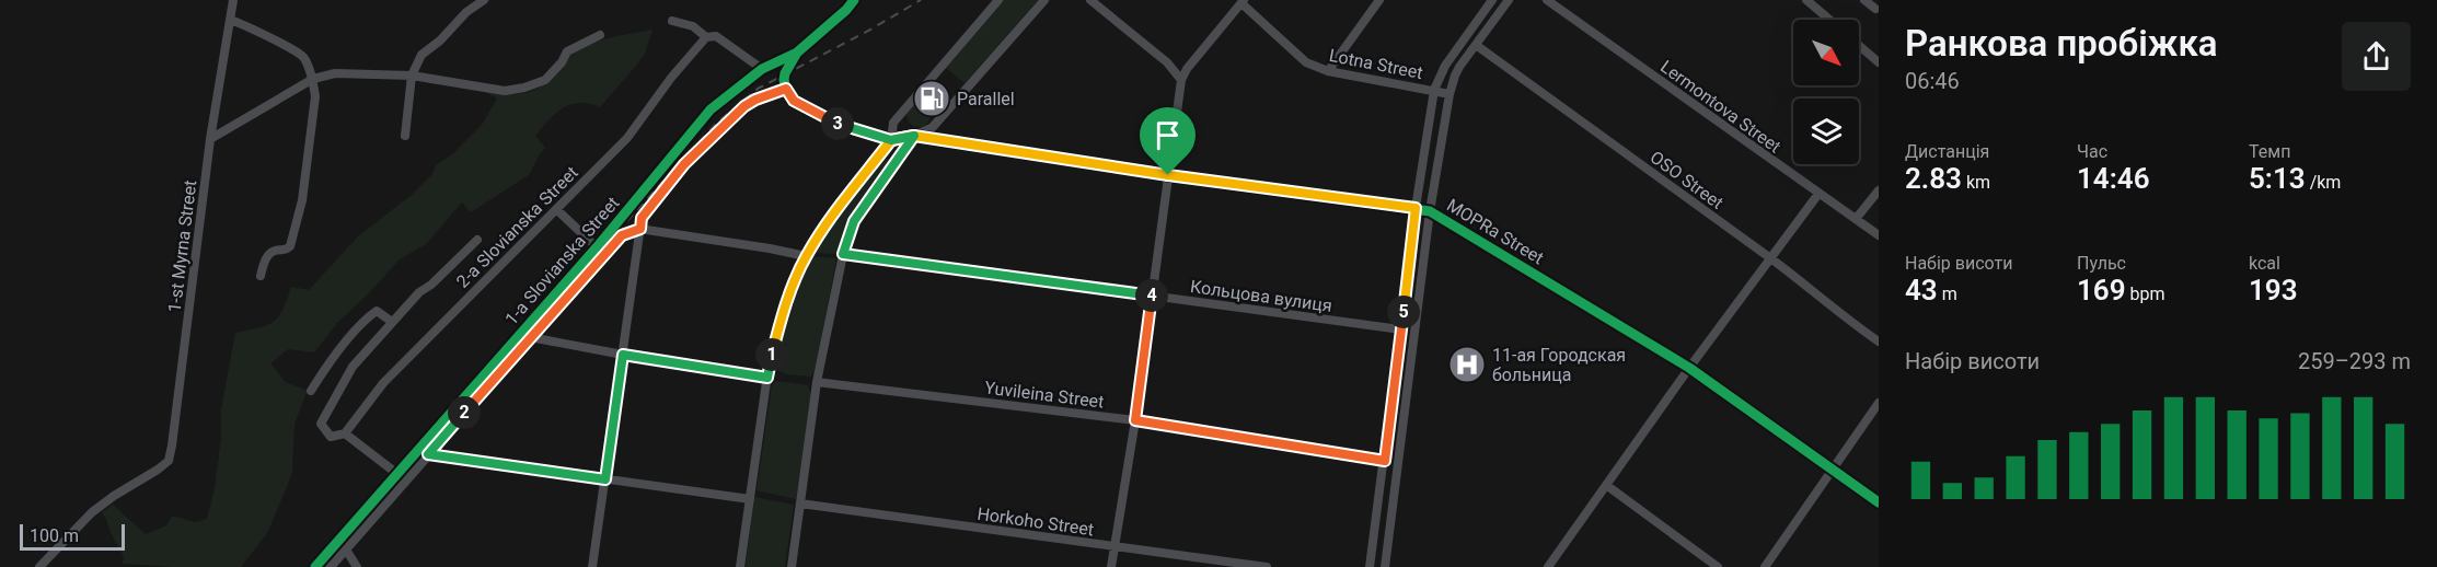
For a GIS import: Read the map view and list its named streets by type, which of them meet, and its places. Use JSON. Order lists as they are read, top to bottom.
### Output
{
  "streets": {
    "street": [
      "Lotna Street",
      "Lermontova Street",
      "OSO Street",
      "2-a Slovianska Street",
      "MOPRa Street",
      "1-st Myrna Street",
      "1-a Slovianska Street",
      "Кольцова вулиця",
      "Yuvileina Street",
      "Horkoho Street"
    ]
  },
  "places": {
    "fuel station": ["Parallel"],
    "hospital": ["11-ая Городская больница"]
  },
  "scale_bar": "100 m",
  "north": "bottom right",
  "page": {
    "heading": ["Ранкова пробіжка", "06:46"],
    "pins": [
      "3",
      "4",
      "5",
      "1",
      "2"
    ],
    "stats": [
      ["Дистанція", "2.83 km"],
      ["Час", "14:46"],
      ["Темп", "5:13 /km"],
      ["Набір висоти", "43 m"],
      ["Пульс", "169 bpm"],
      ["kcal", "193"]
    ],
    "chart": ["Набір висоти", "259–293 m"],
    "scale": "100 m"
  }
}
